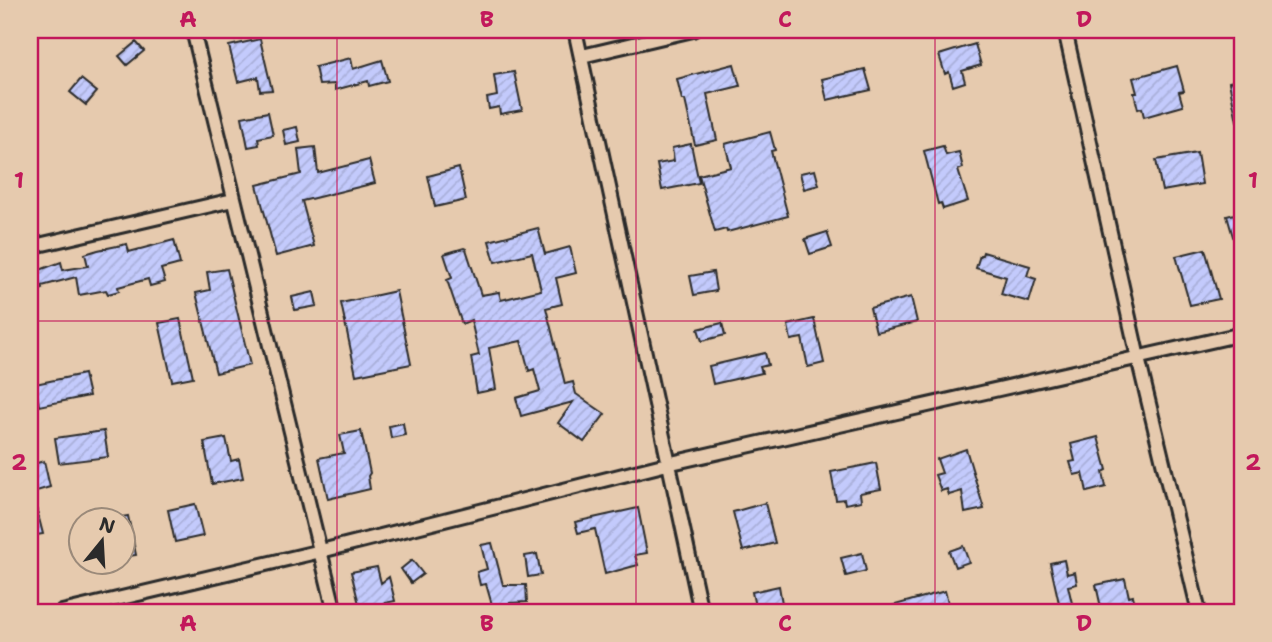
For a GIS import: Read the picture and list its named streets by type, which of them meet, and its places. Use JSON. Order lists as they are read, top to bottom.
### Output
{
  "north": "top",
  "grid": {
    "columns": [
      "A",
      "B",
      "C",
      "D"
    ],
    "rows": ["1", "2"]
  }
}
